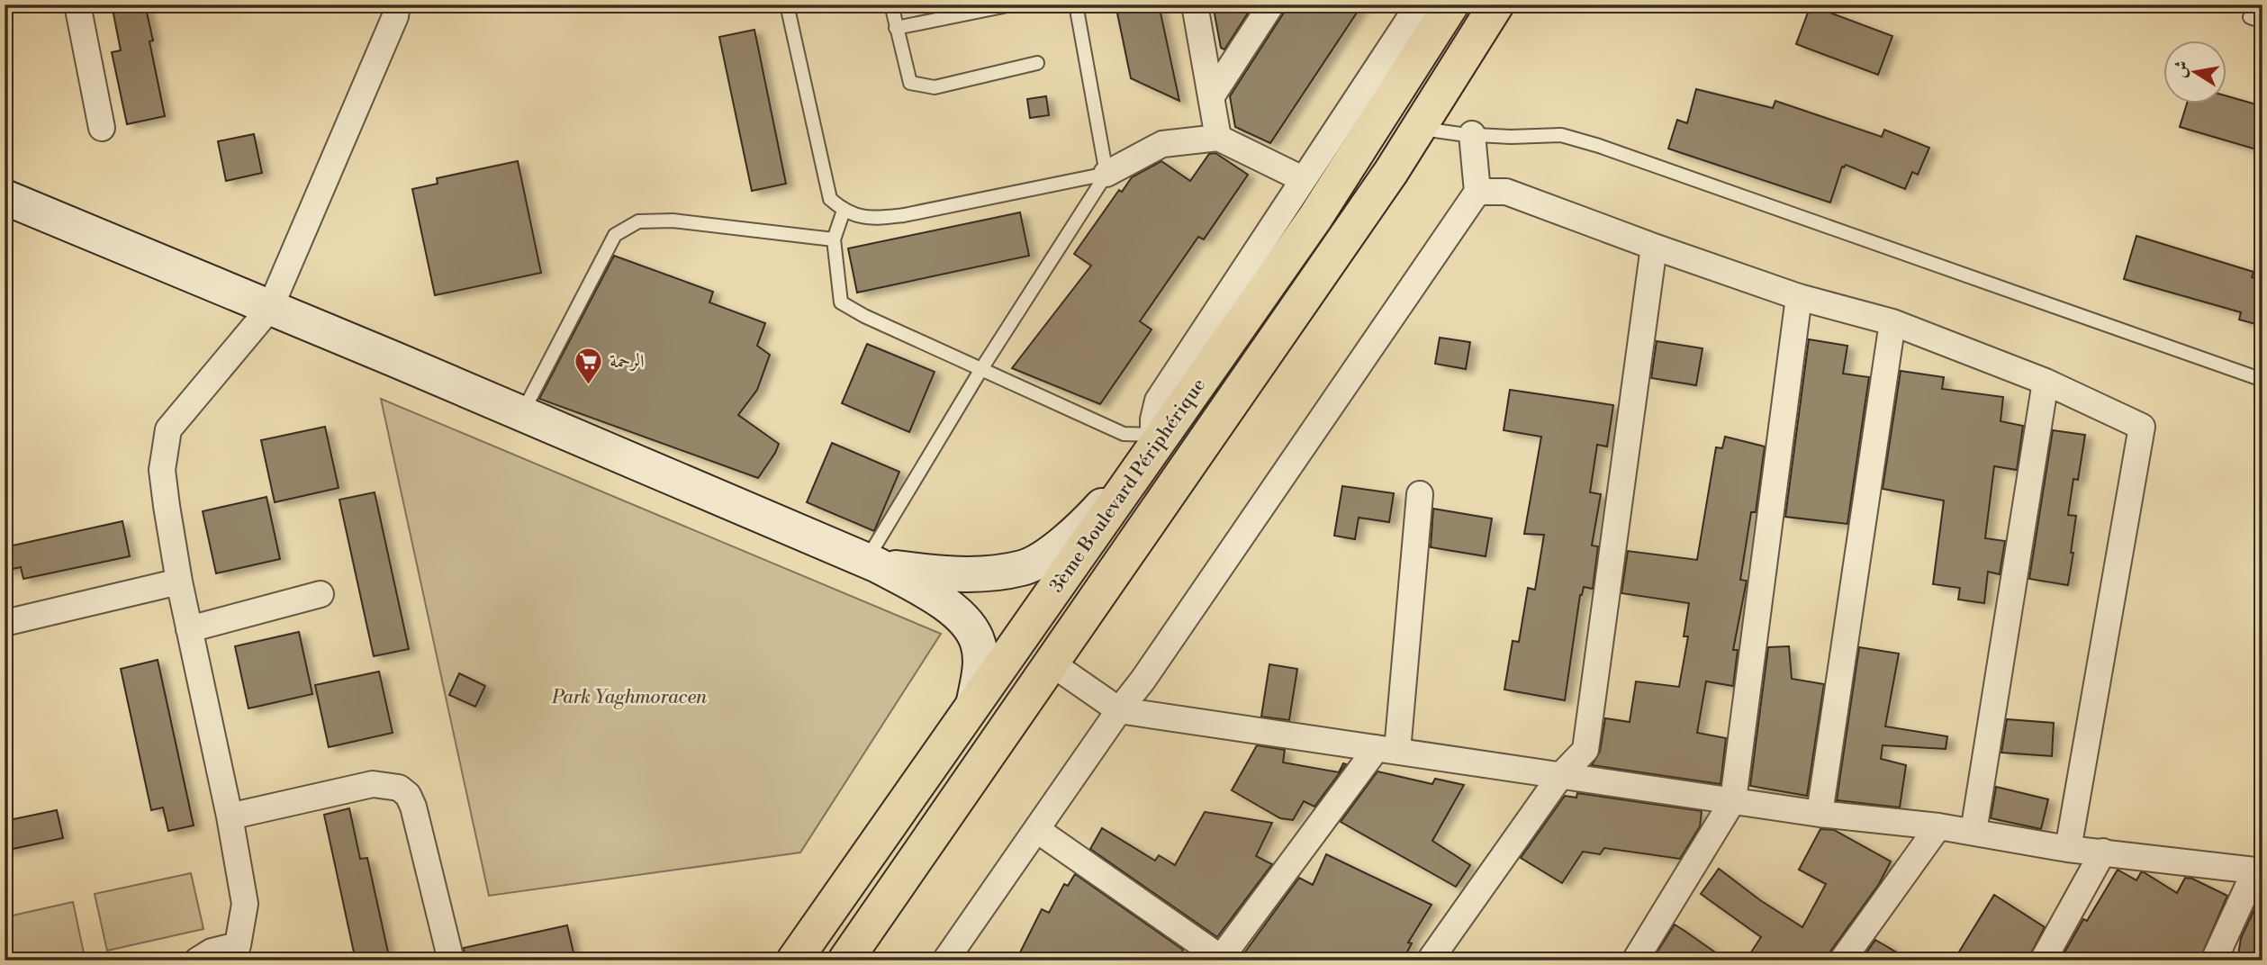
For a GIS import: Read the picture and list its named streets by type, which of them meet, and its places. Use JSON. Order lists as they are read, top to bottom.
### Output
{
  "streets": {
    "highway": ["3ème Boulevard Périphérique"]
  },
  "parks": ["Park Yaghmoracen"],
  "places": {
    "supermarket": ["الرحمة"]
  },
  "north": "left"
}
